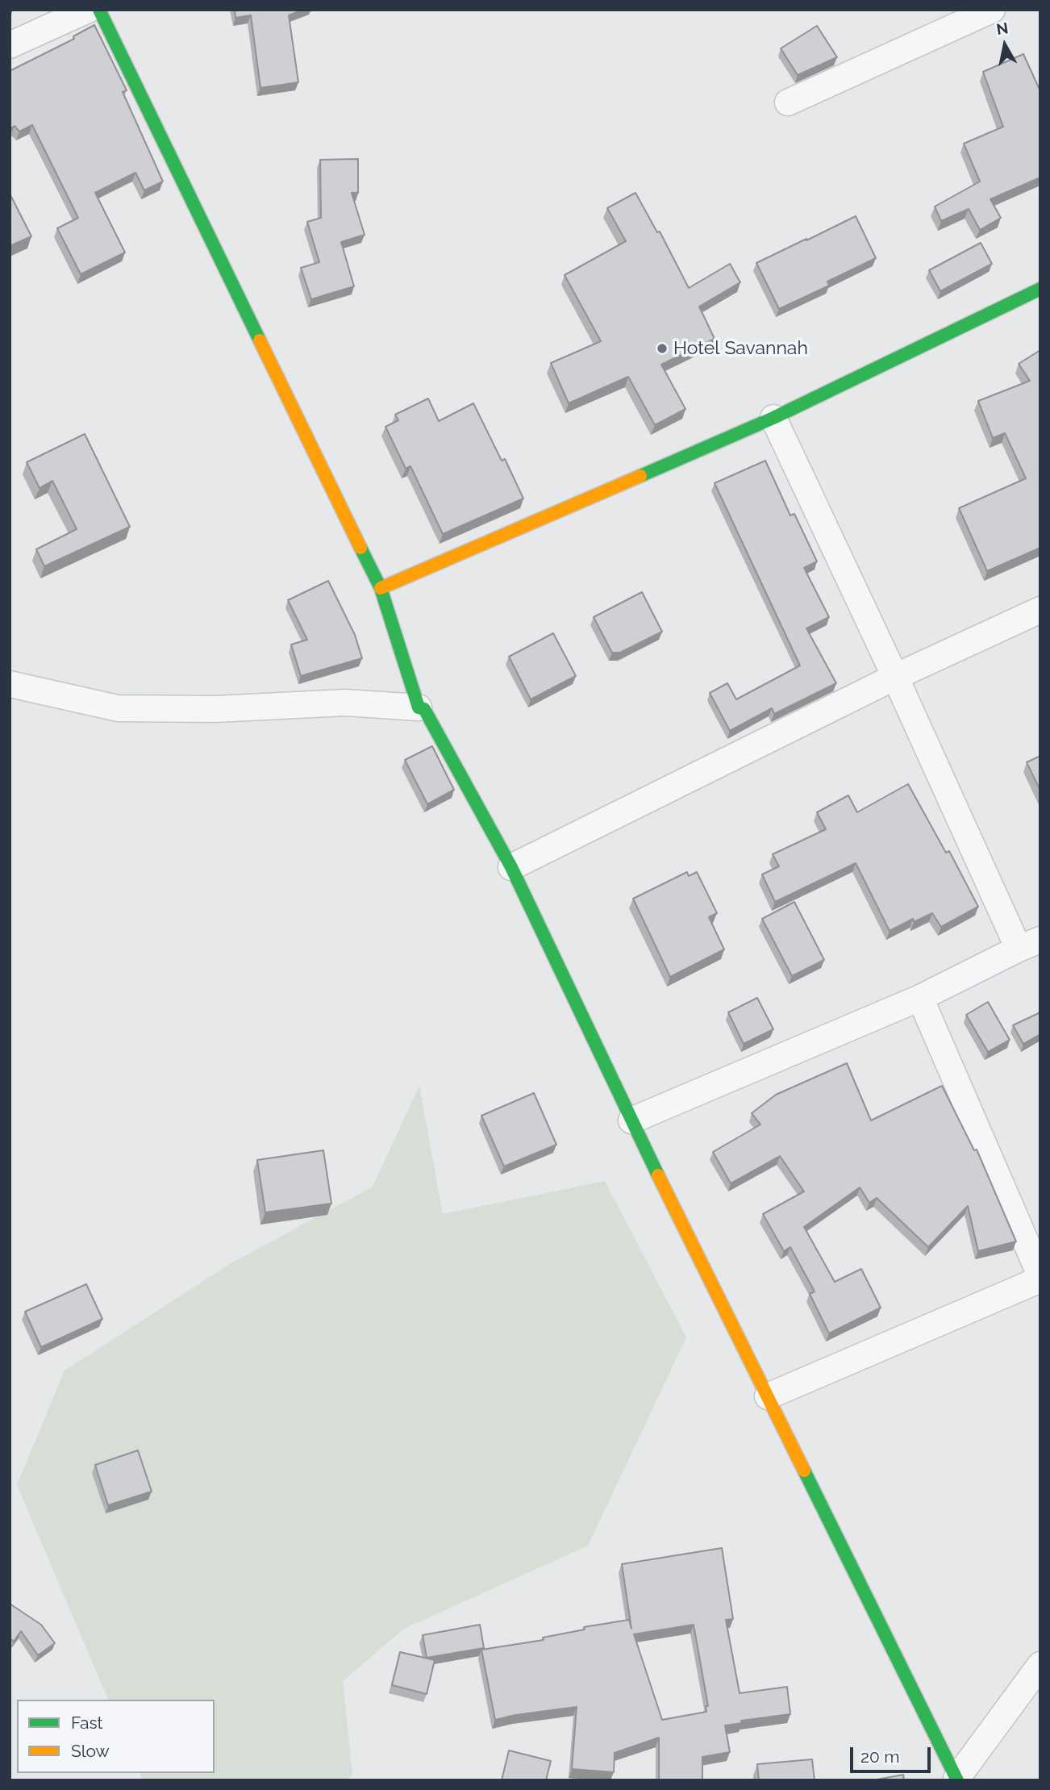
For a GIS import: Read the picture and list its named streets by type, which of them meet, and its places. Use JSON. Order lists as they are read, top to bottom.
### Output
{
  "places": ["Hotel Savannah"],
  "legend": ["Fast", "Slow"],
  "scale_bar": "20 m",
  "north": "top"
}
